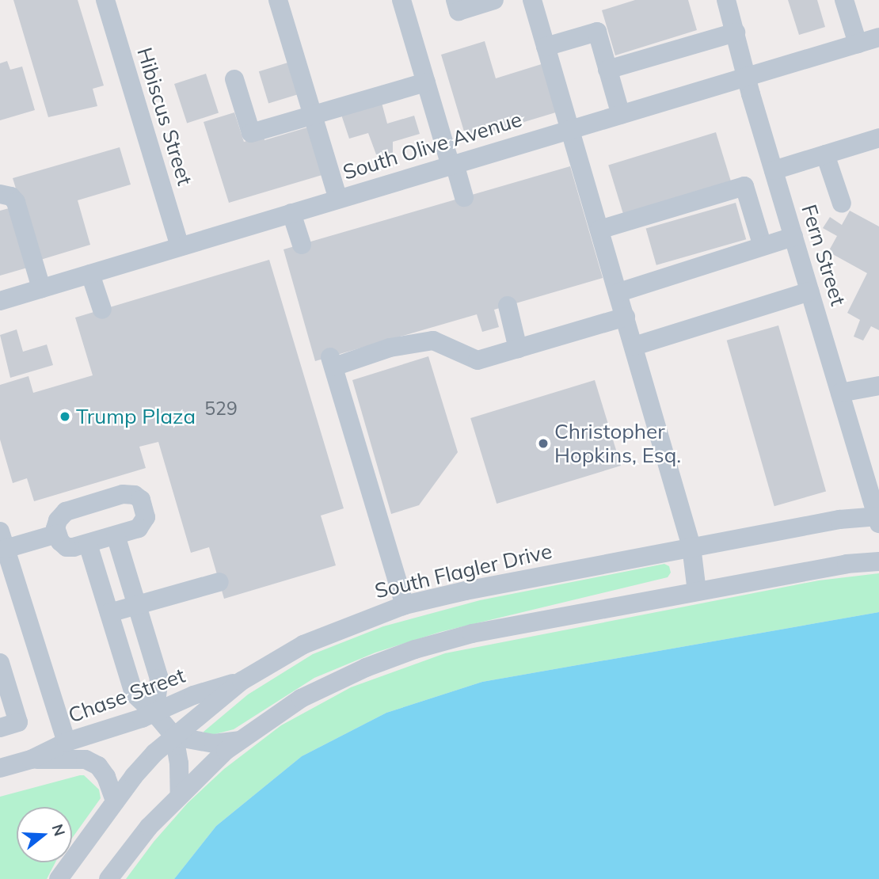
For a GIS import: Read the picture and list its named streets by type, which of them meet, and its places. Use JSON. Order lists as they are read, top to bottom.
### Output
{
  "streets": {
    "street": [
      "Hibiscus Street",
      "South Olive Avenue",
      "Fern Street",
      "South Flagler Drive",
      "Chase Street"
    ]
  },
  "crossings": [
    ["Hibiscus Street", "South Olive Avenue"],
    ["South Olive Avenue", "Fern Street"],
    ["Fern Street", "South Flagler Drive"],
    ["South Flagler Drive", "Chase Street"]
  ],
  "places": ["Trump Plaza", "Christopher Hopkins, Esq."],
  "house_numbers": ["529"],
  "north": "right"
}
